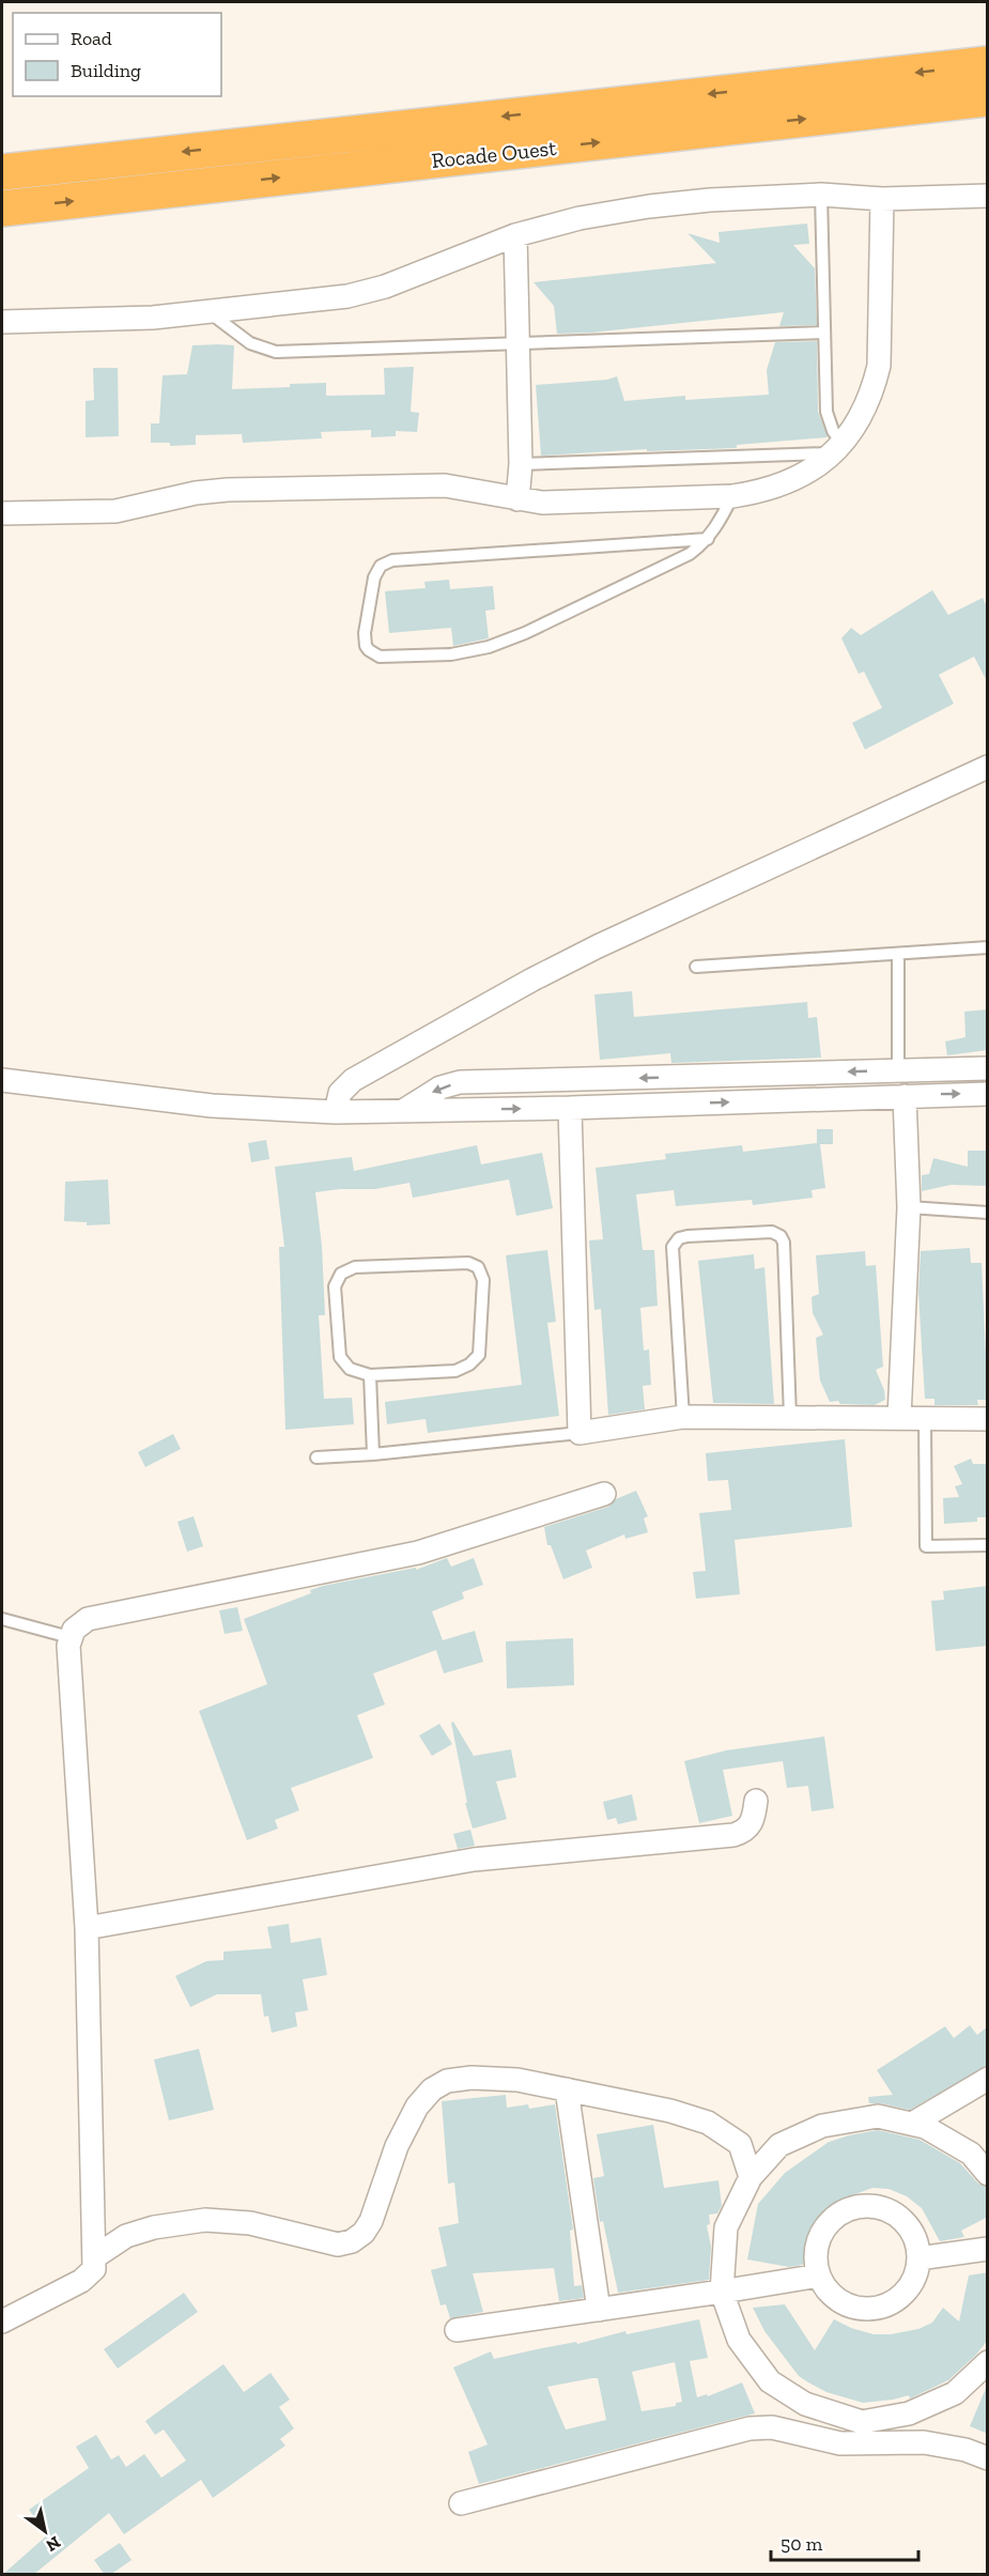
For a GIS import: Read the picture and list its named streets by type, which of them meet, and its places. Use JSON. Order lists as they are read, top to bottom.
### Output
{
  "streets": {
    "highway": ["Rocade Ouest"]
  },
  "legend": ["Road", "Building"],
  "scale_bar": "50 m",
  "north": "bottom right"
}
